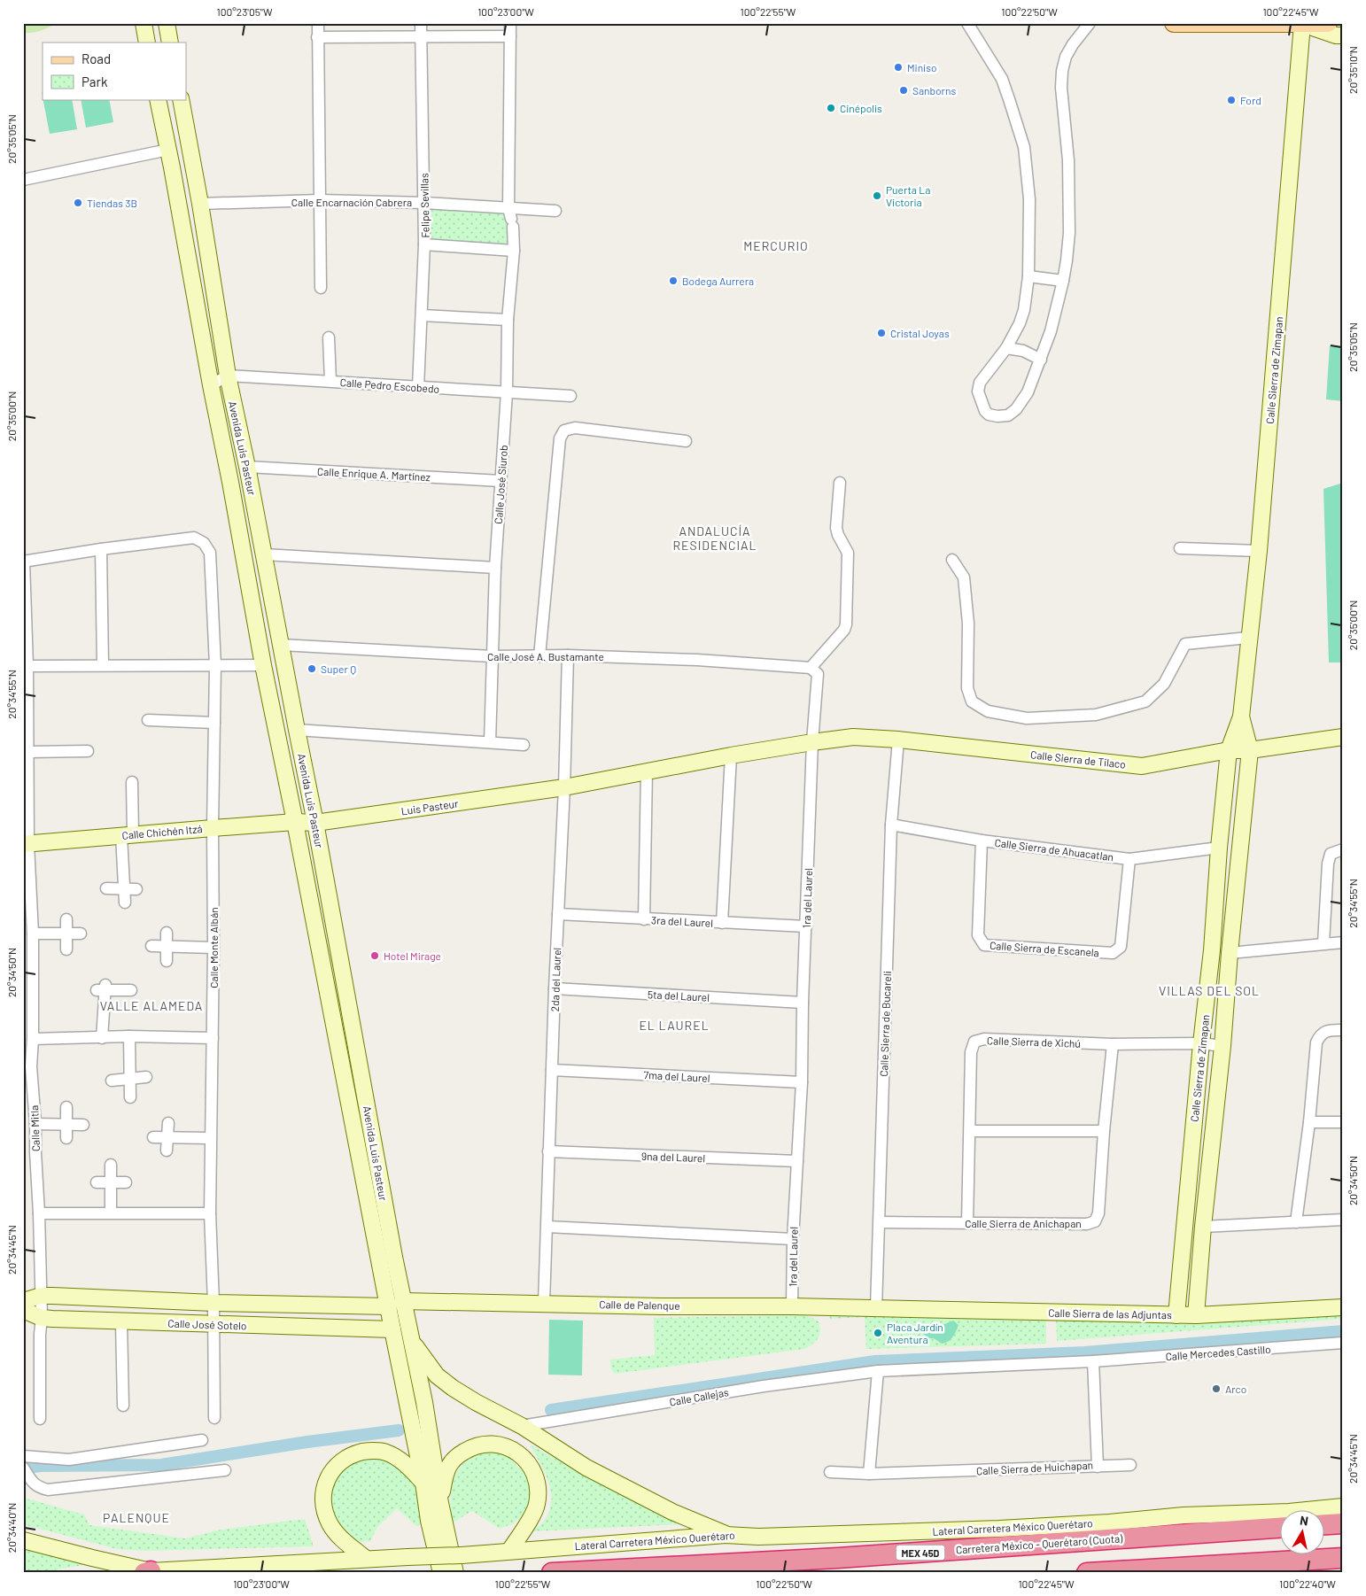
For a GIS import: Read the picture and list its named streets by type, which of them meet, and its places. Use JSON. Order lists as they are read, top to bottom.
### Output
{
  "streets": {
    "highway": ["Carretera México - Querétaro (Cuota)", "MEX 45D"],
    "main road": [
      "Calle Sierra de Zimapan",
      "Avenida Luis Pasteur",
      "Calle Sierra de Tilaco",
      "Luis Pasteur",
      "Calle Chichén Itzá",
      "Calle de Palenque",
      "Calle Sierra de las Adjuntas",
      "Calle José Sotelo",
      "Lateral Carretera México Querétaro"
    ],
    "street": [
      "Calle Encarnación Cabrera",
      "Felipe Sevillas",
      "Calle Pedro Escobedo",
      "Calle Enrique A. Martínez",
      "Calle José Siurob",
      "Calle José A. Bustamante",
      "Calle Sierra de Ahuacatlan",
      "1ra del Laurel",
      "3ra del Laurel",
      "Calle Monte Albán",
      "Calle Sierra de Escanela",
      "2da del Laurel",
      "5ta del Laurel",
      "Calle Sierra de Bucareli",
      "Calle Sierra de Xichú",
      "7ma del Laurel",
      "Calle Mitla",
      "9na del Laurel",
      "Calle Sierra de Anichapan",
      "Calle Mercedes Castillo",
      "Calle Callejas",
      "Calle Sierra de Huichapan"
    ]
  },
  "crossings": [
    ["Calle Encarnación Cabrera", "Felipe Sevillas"],
    ["Calle Encarnación Cabrera", "Avenida Luis Pasteur"],
    ["Calle Encarnación Cabrera", "Calle José Siurob"],
    ["Felipe Sevillas", "Calle Pedro Escobedo"],
    ["Calle Sierra de Zimapan", "Calle Sierra de Tilaco"],
    ["Calle Sierra de Zimapan", "Calle Sierra de Ahuacatlan"],
    ["Calle Sierra de Zimapan", "Calle Sierra de Xichú"],
    ["Calle Sierra de Zimapan", "Calle Sierra de las Adjuntas"],
    ["Calle Pedro Escobedo", "Avenida Luis Pasteur"],
    ["Calle Pedro Escobedo", "Calle José Siurob"],
    ["Avenida Luis Pasteur", "Calle Enrique A. Martínez"],
    ["Avenida Luis Pasteur", "Calle José A. Bustamante"],
    ["Avenida Luis Pasteur", "Luis Pasteur"],
    ["Avenida Luis Pasteur", "Calle Chichén Itzá"],
    ["Avenida Luis Pasteur", "Calle de Palenque"],
    ["Avenida Luis Pasteur", "Calle José Sotelo"],
    ["Calle Enrique A. Martínez", "Calle José Siurob"],
    ["Calle José Siurob", "Calle José A. Bustamante"],
    ["Calle José A. Bustamante", "1ra del Laurel"],
    ["Calle José A. Bustamante", "2da del Laurel"],
    ["Calle Sierra de Tilaco", "1ra del Laurel"],
    ["Calle Sierra de Tilaco", "Calle Sierra de Bucareli"],
    ["Luis Pasteur", "Calle Chichén Itzá"],
    ["Luis Pasteur", "2da del Laurel"],
    ["Calle Chichén Itzá", "Calle Monte Albán"],
    ["Calle Chichén Itzá", "Calle Mitla"],
    ["Calle Sierra de Ahuacatlan", "Calle Sierra de Escanela"],
    ["Calle Sierra de Ahuacatlan", "Calle Sierra de Bucareli"],
    ["1ra del Laurel", "3ra del Laurel"],
    ["1ra del Laurel", "5ta del Laurel"],
    ["1ra del Laurel", "7ma del Laurel"],
    ["1ra del Laurel", "9na del Laurel"],
    ["1ra del Laurel", "Calle de Palenque"],
    ["3ra del Laurel", "2da del Laurel"],
    ["Calle Monte Albán", "Calle José Sotelo"],
    ["2da del Laurel", "5ta del Laurel"],
    ["2da del Laurel", "7ma del Laurel"],
    ["2da del Laurel", "9na del Laurel"],
    ["2da del Laurel", "Calle de Palenque"],
    ["Calle Sierra de Bucareli", "Calle Sierra de Anichapan"],
    ["Calle Sierra de Bucareli", "Calle de Palenque"],
    ["Calle Sierra de Bucareli", "Calle Sierra de las Adjuntas"],
    ["Calle Sierra de Xichú", "Calle Sierra de Anichapan"],
    ["Calle Mitla", "Calle José Sotelo"],
    ["Calle de Palenque", "Calle Sierra de las Adjuntas"],
    ["Calle de Palenque", "Calle José Sotelo"],
    ["Calle Mercedes Castillo", "Calle Callejas"],
    ["Calle Mercedes Castillo", "Calle Sierra de Huichapan"]
  ],
  "districts": [
    "MERCURIO",
    "ANDALUCÍA RESIDENCIAL",
    "VILLAS DEL SOL",
    "VALLE ALAMEDA",
    "EL LAUREL",
    "PALENQUE"
  ],
  "places": [
    "Miniso",
    "Sanborns",
    "Ford",
    "Cinépolis",
    "Puerta La Victoria",
    "Tiendas 3B",
    "Bodega Aurrera",
    "Cristal Joyas",
    "Super Q",
    "Hotel Mirage",
    "Placa Jardín Aventura",
    "Arco"
  ],
  "legend": ["Road", "Park"],
  "north": "top",
  "coordinates": [
    "100°23'05\"W",
    "100°23'00\"W",
    "100°22'55\"W",
    "100°22'50\"W",
    "100°22'45\"W",
    "20°35'10\"N",
    "20°35'05\"N",
    "20°35'00\"N",
    "20°34'55\"N",
    "20°34'50\"N",
    "20°34'45\"N",
    "20°34'40\"N",
    "100°22'40\"W"
  ]
}
